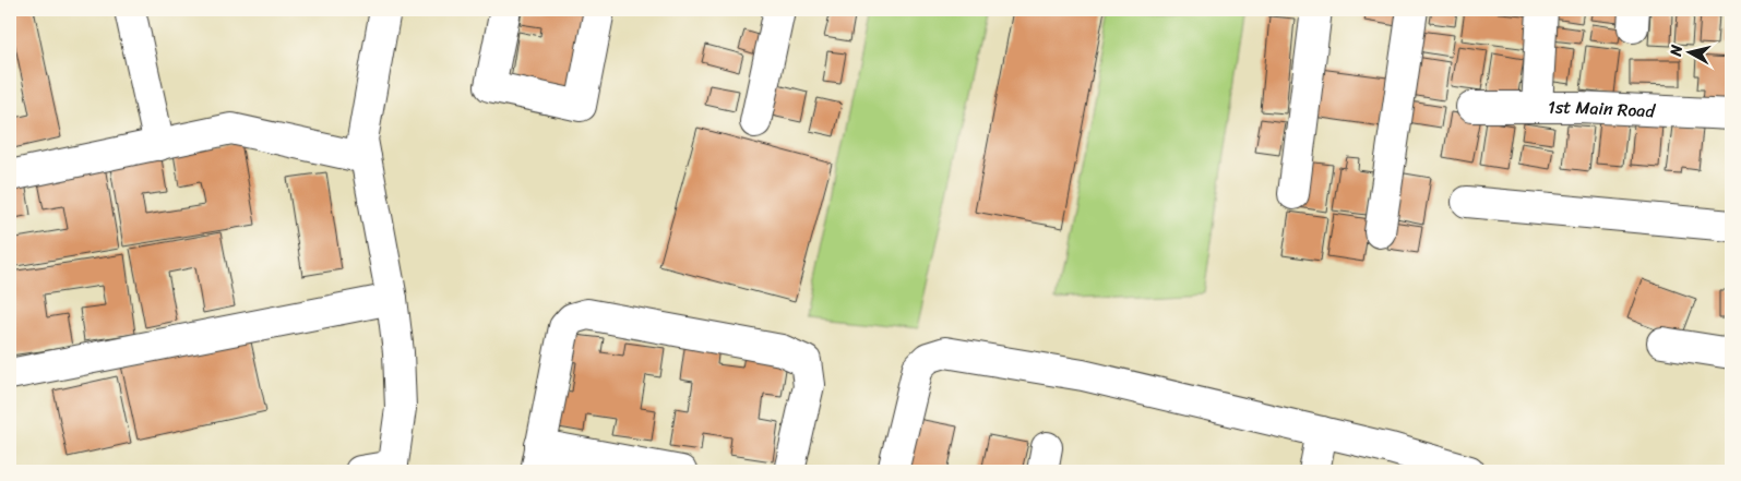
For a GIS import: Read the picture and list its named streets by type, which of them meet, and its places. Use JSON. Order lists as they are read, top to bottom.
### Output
{
  "streets": {
    "street": ["1st Main Road"]
  },
  "north": "left"
}
